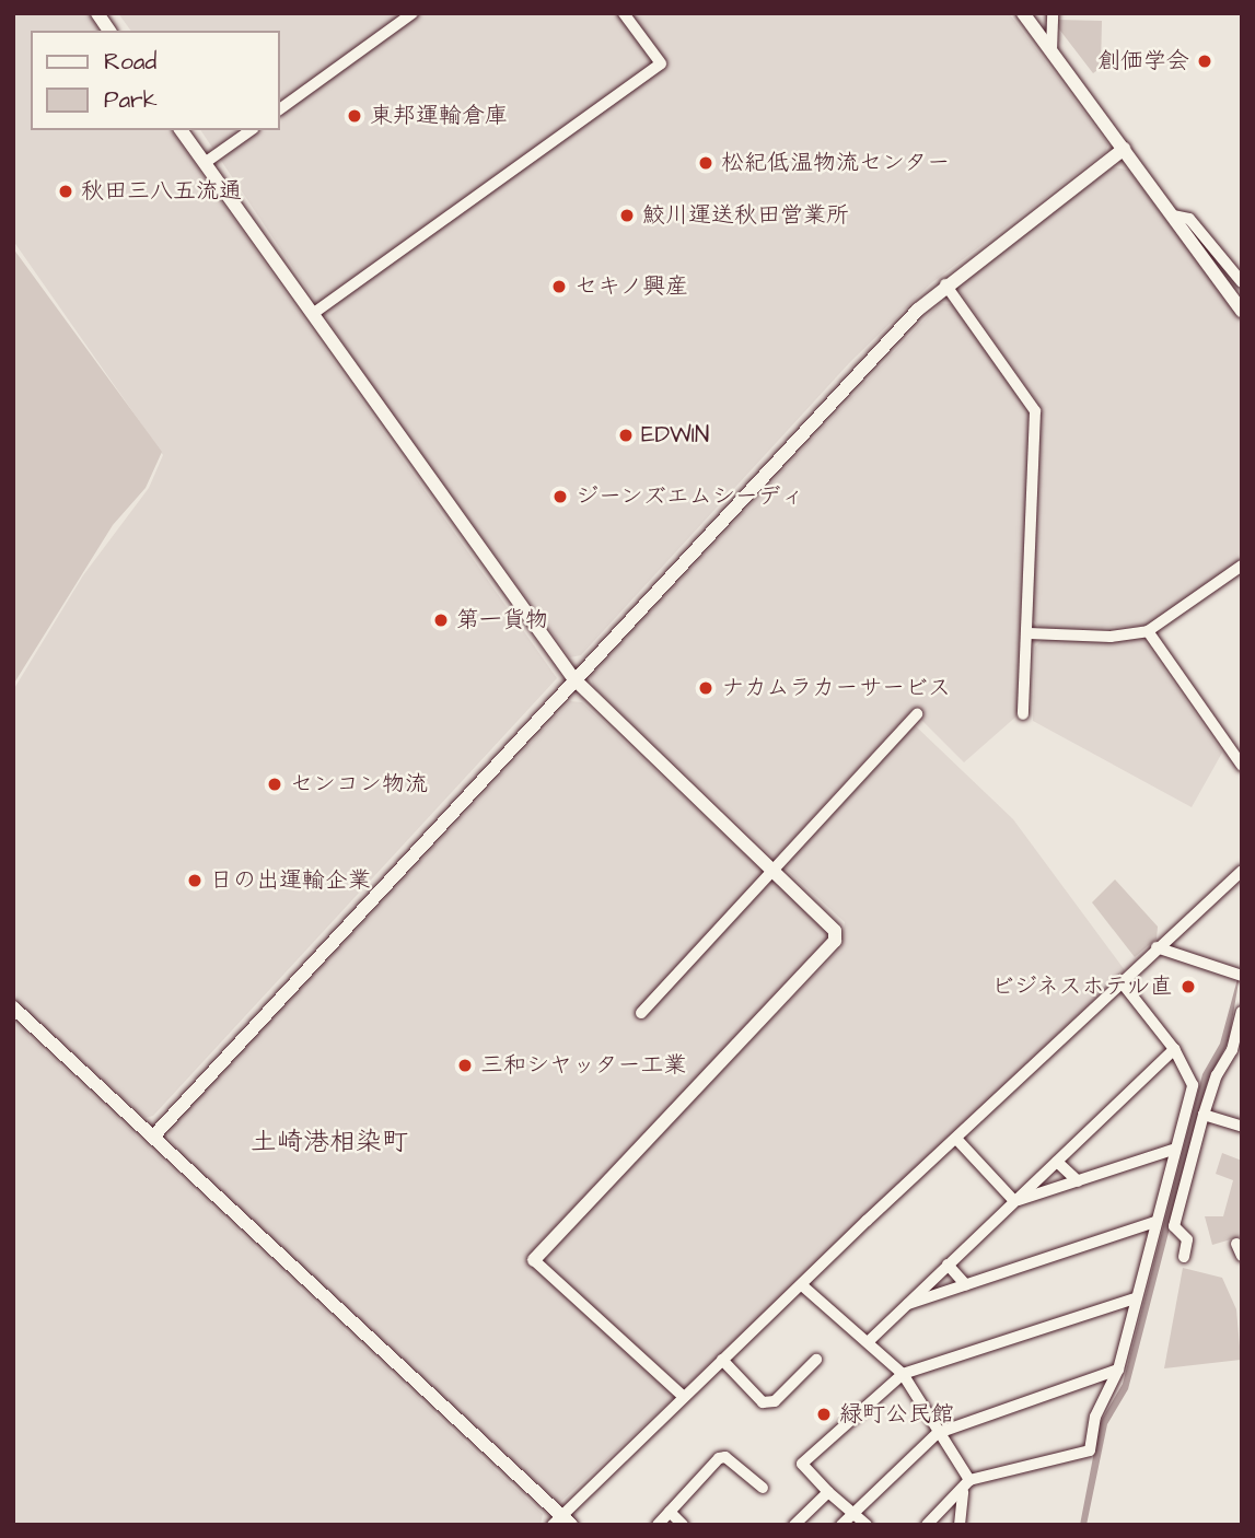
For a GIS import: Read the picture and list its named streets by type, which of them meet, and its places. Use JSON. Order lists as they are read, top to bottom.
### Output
{
  "districts": ["土崎港相染町"],
  "places": [
    "創価学会",
    "東邦運輸倉庫",
    "松紀低温物流センター",
    "秋田三八五流通",
    "鮫川運送秋田営業所",
    "セキノ興産",
    "EDWIN",
    "ジーンズエムシーディ",
    "第一貨物",
    "ナカムラカーサービス",
    "センコン物流",
    "日の出運輸企業",
    "ビジネスホテル直",
    "三和シヤッター工業",
    "緑町公民館"
  ],
  "legend": ["Road", "Park"]
}
